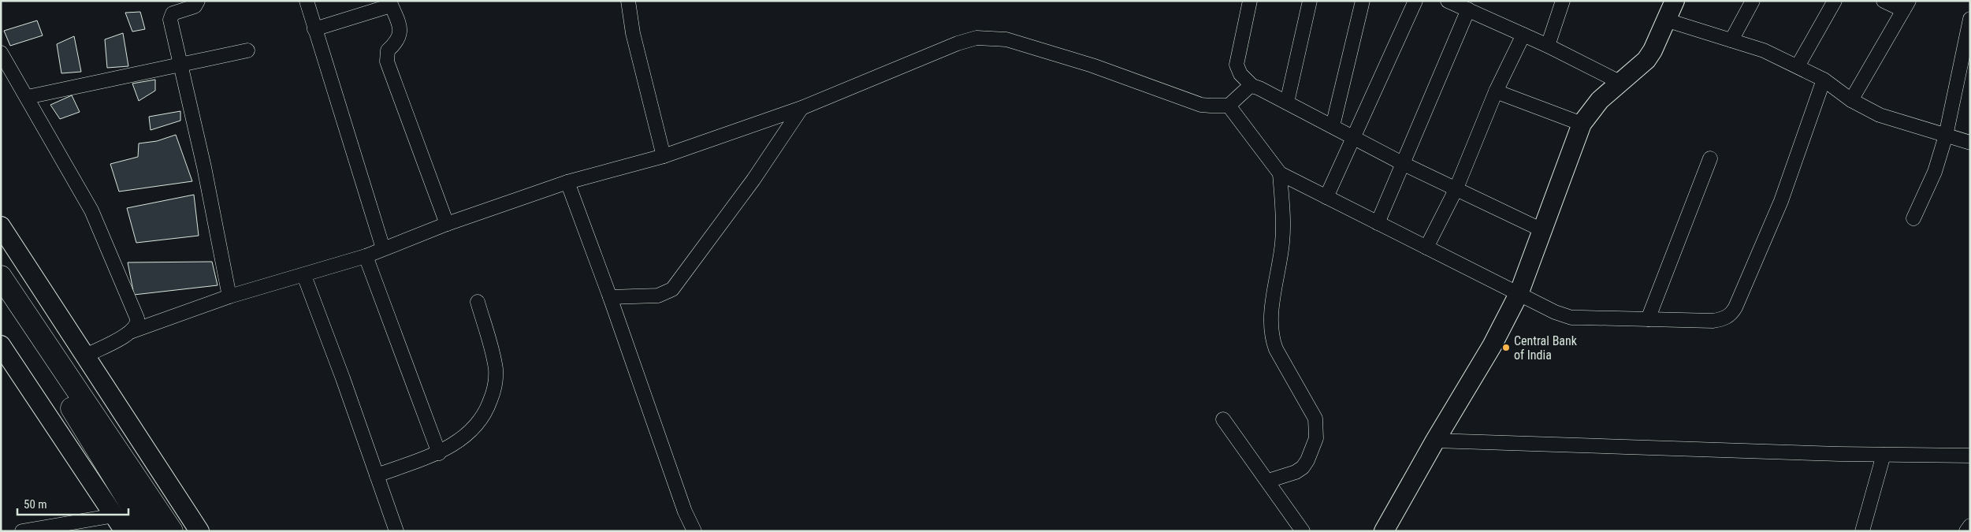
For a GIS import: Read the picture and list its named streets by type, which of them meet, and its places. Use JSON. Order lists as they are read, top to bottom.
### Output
{
  "places": ["Central Bank of India"],
  "scale_bar": "50 m"
}
